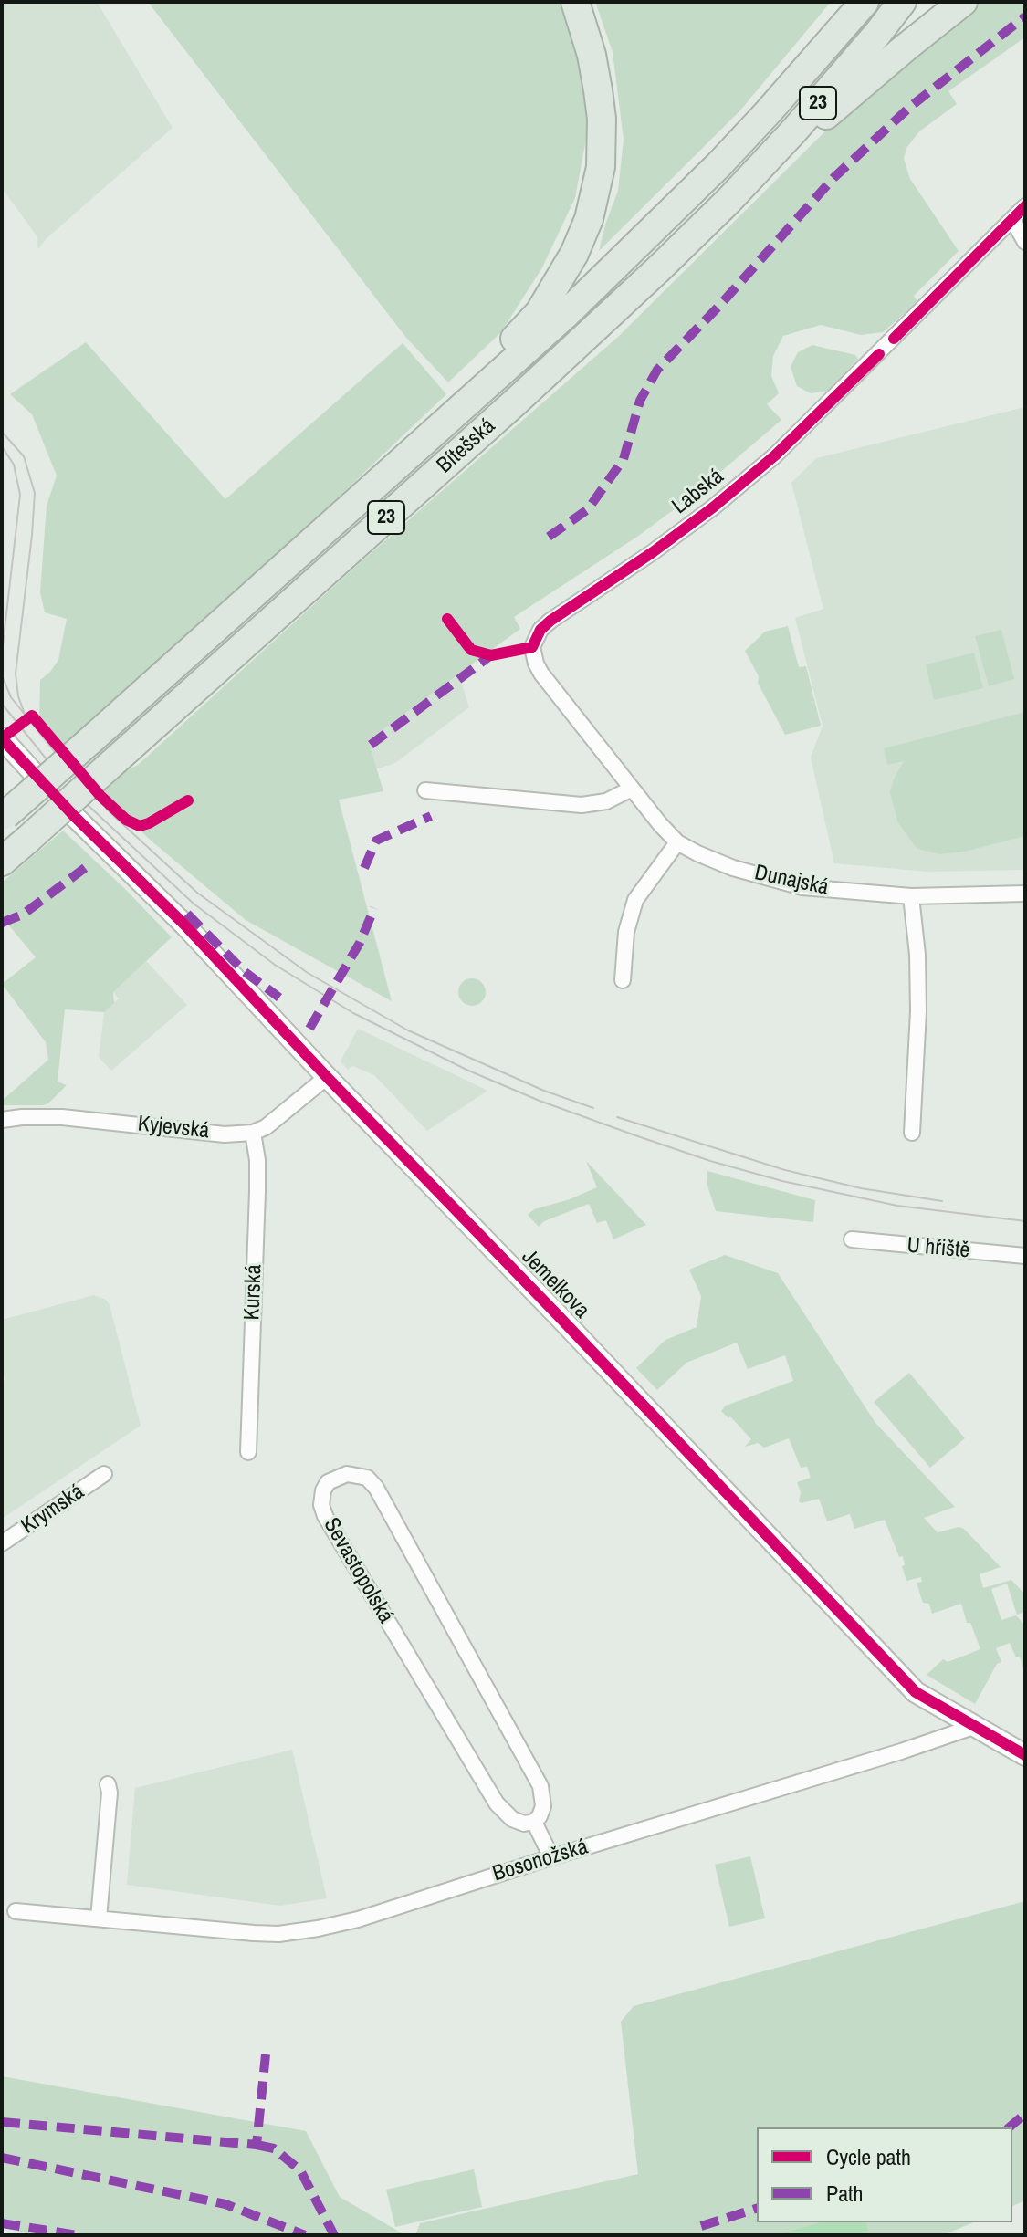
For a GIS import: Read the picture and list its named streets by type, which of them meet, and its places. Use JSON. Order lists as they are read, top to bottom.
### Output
{
  "streets": {
    "highway": ["23", "Bítešská"],
    "street": [
      "Labská",
      "Dunajská",
      "Kyjevská",
      "U hřiště",
      "Jemelkova",
      "Kurská",
      "Krymská",
      "Sevastopolská",
      "Bosonožská"
    ]
  },
  "crossings": [
    ["Labská", "Dunajská"],
    ["Kyjevská", "Kurská"],
    ["Jemelkova", "Bosonožská"]
  ],
  "legend": ["Cycle path", "Path"]
}
